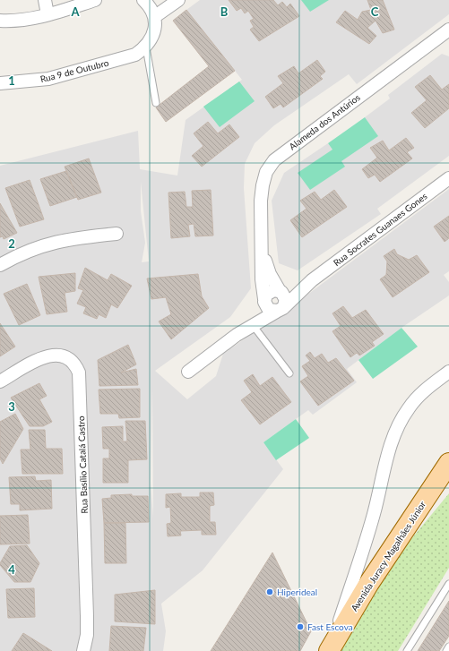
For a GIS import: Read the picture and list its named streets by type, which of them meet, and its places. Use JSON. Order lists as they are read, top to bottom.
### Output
{
  "streets": {
    "main road": ["Avenida Juracy Magalhães Júnior"],
    "street": [
      "Rua 9 de Outubro",
      "Alameda dos Antúrios",
      "Rua Socrates Guanaes Gones",
      "Rua Basílio Catalá Castro"
    ]
  },
  "crossings": [
    ["Alameda dos Antúrios", "Rua Socrates Guanaes Gones"]
  ],
  "places": ["Hiperideal", "Fast Escova"],
  "grid": {
    "columns": ["A", "B", "C"],
    "rows": [
      "1",
      "2",
      "3",
      "4"
    ]
  }
}
